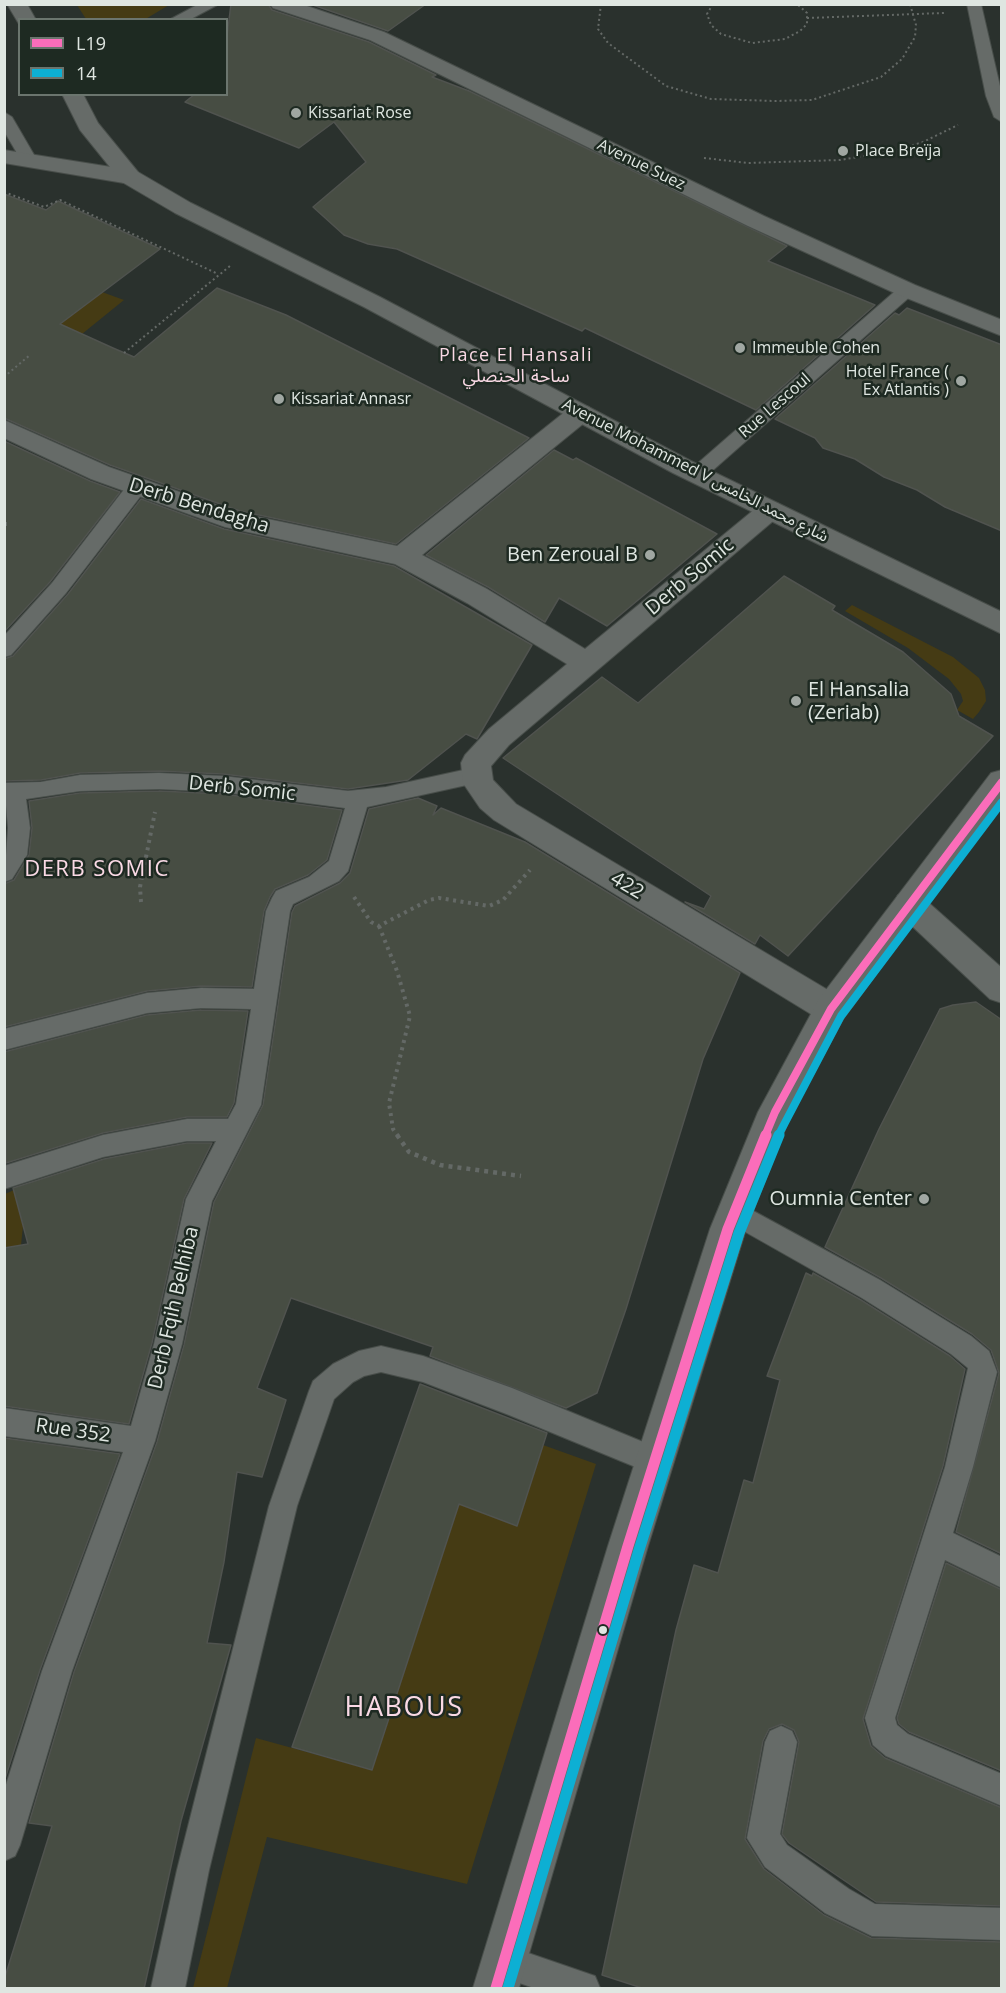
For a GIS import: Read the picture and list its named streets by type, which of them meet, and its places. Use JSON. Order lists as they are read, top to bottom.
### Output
{
  "streets": {
    "street": [
      "Avenue Suez",
      "Avenue Mohammed V شارع محمد الخامس",
      "Derb Bendagha",
      "Derb Somic",
      "422"
    ],
    "lane": ["Rue Lescoul", "Derb Fqih Belhiba", "Rue 352"]
  },
  "crossings": [
    ["Avenue Suez", "Rue Lescoul"],
    ["Rue Lescoul", "Avenue Mohammed V شارع محمد الخامس"],
    ["Avenue Mohammed V شارع محمد الخامس", "Derb Somic"],
    ["Derb Bendagha", "Derb Somic"],
    ["Derb Somic", "422"],
    ["Derb Fqih Belhiba", "Rue 352"]
  ],
  "districts": ["Place El Hansali ساحة الحنصلي", "DERB SOMIC", "HABOUS"],
  "places": [
    "Kissariat Rose",
    "Place Breïja",
    "Immeuble Cohen",
    "Hotel France ( Ex Atlantis )",
    "Kissariat Annasr",
    "Ben Zeroual B",
    "El Hansalia (Zeriab)",
    "Oumnia Center"
  ],
  "lines": ["transit line L19", "transit line 14"],
  "legend": ["L19", "14"]
}
